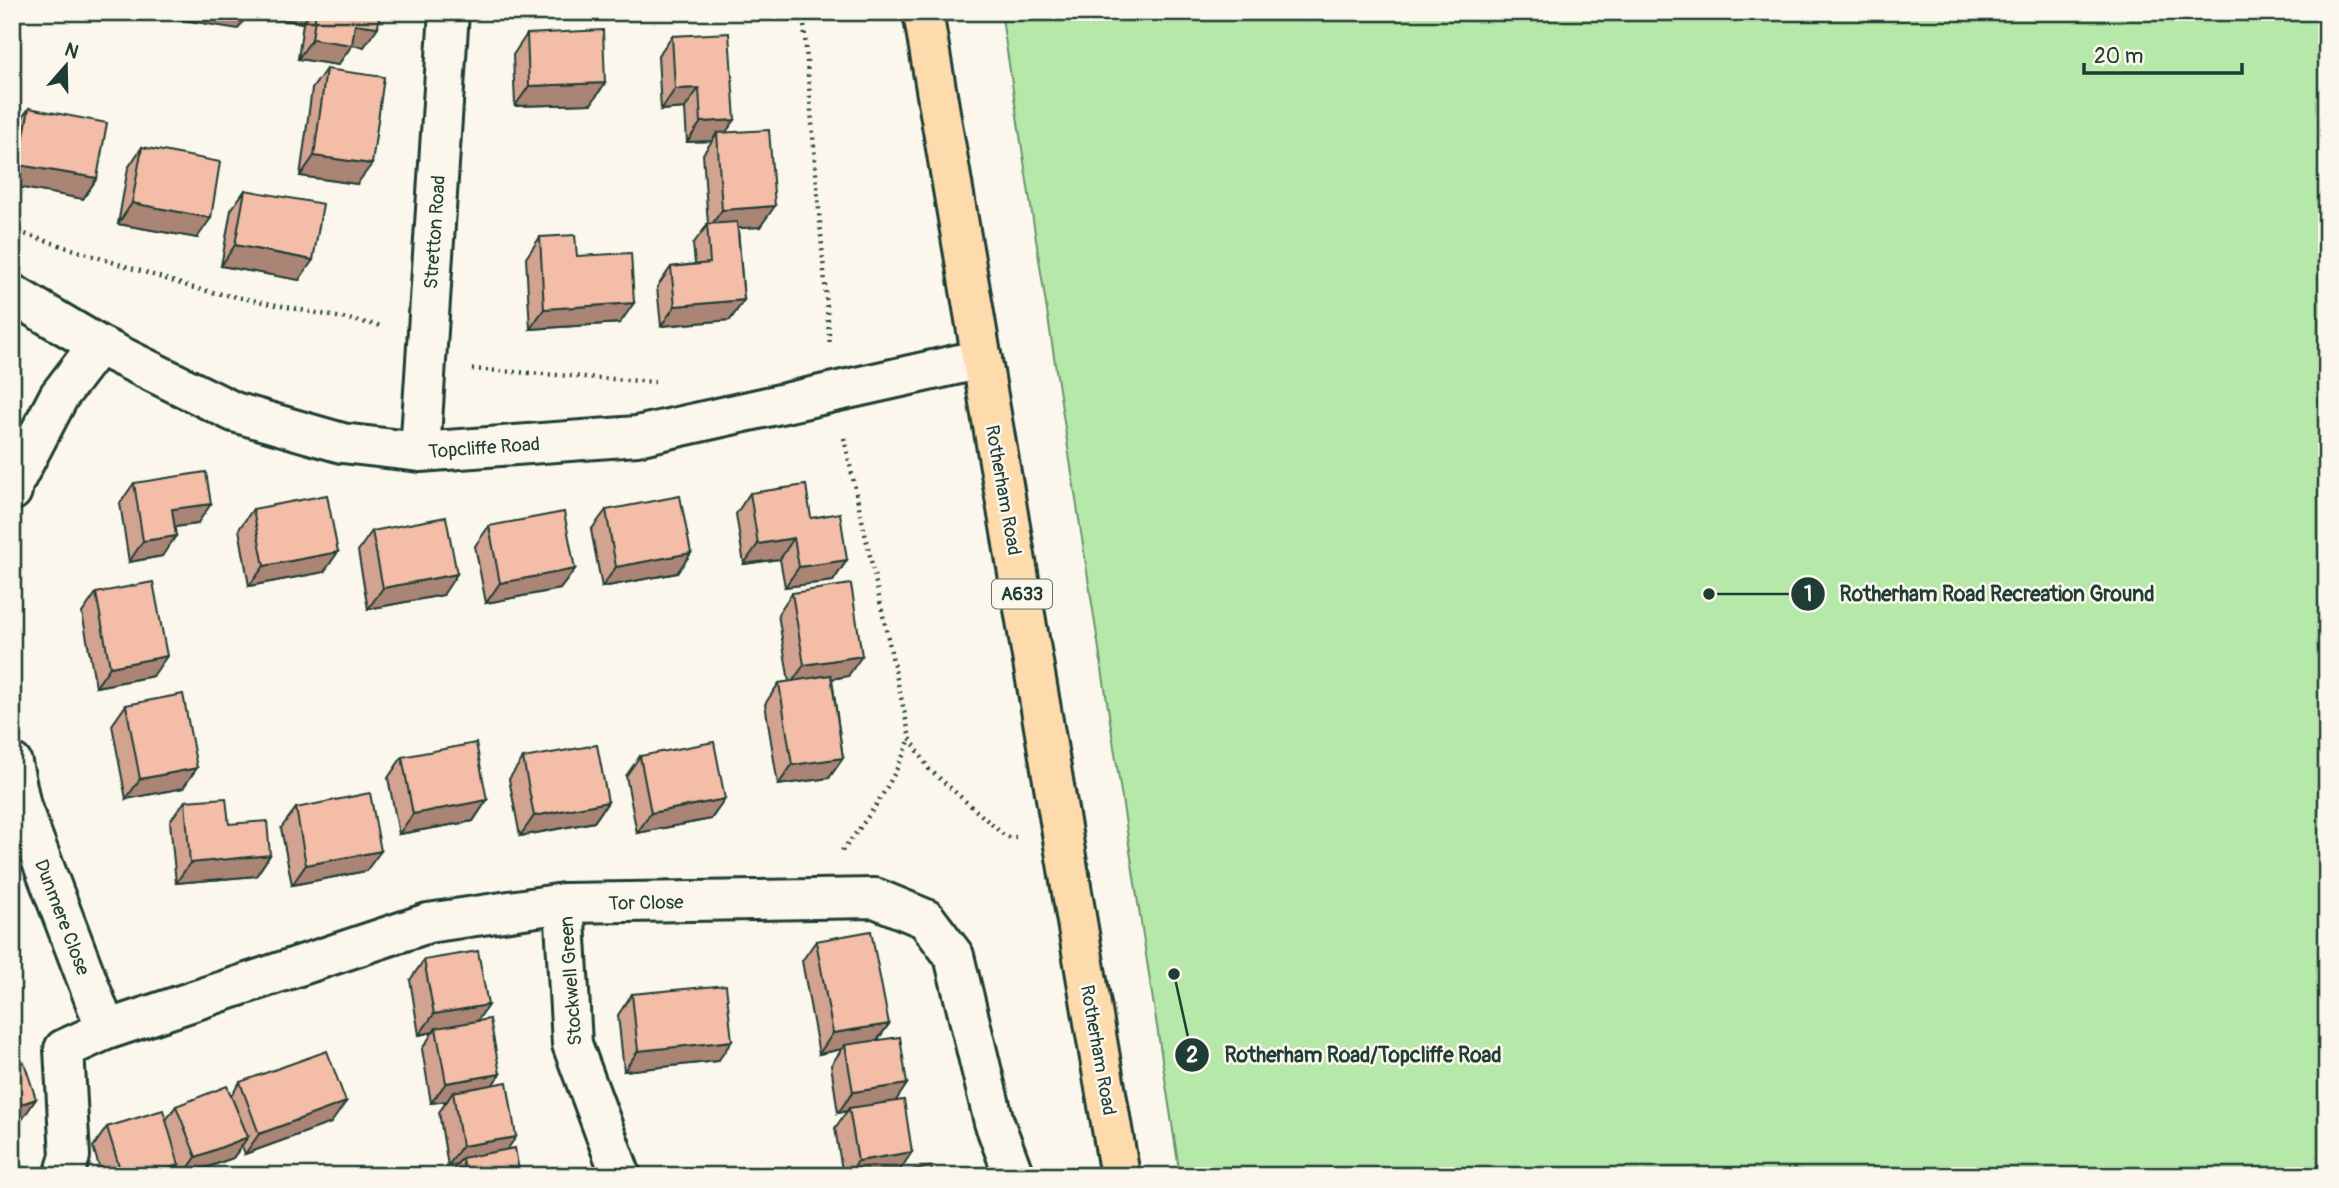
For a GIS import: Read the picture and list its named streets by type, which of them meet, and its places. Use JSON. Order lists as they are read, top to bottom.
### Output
{
  "streets": {
    "main road": ["Rotherham Road", "A633"],
    "street": [
      "Stretton Road",
      "Topcliffe Road",
      "Tor Close",
      "Dunmere Close",
      "Stockwell Green"
    ]
  },
  "crossings": [
    ["Stretton Road", "Topcliffe Road"],
    ["Topcliffe Road", "Rotherham Road"],
    ["Tor Close", "Dunmere Close"],
    ["Tor Close", "Stockwell Green"]
  ],
  "places": ["Rotherham Road Recreation Ground", "Rotherham Road/Topcliffe Road"],
  "scale_bar": "20 m",
  "north": "top"
}
